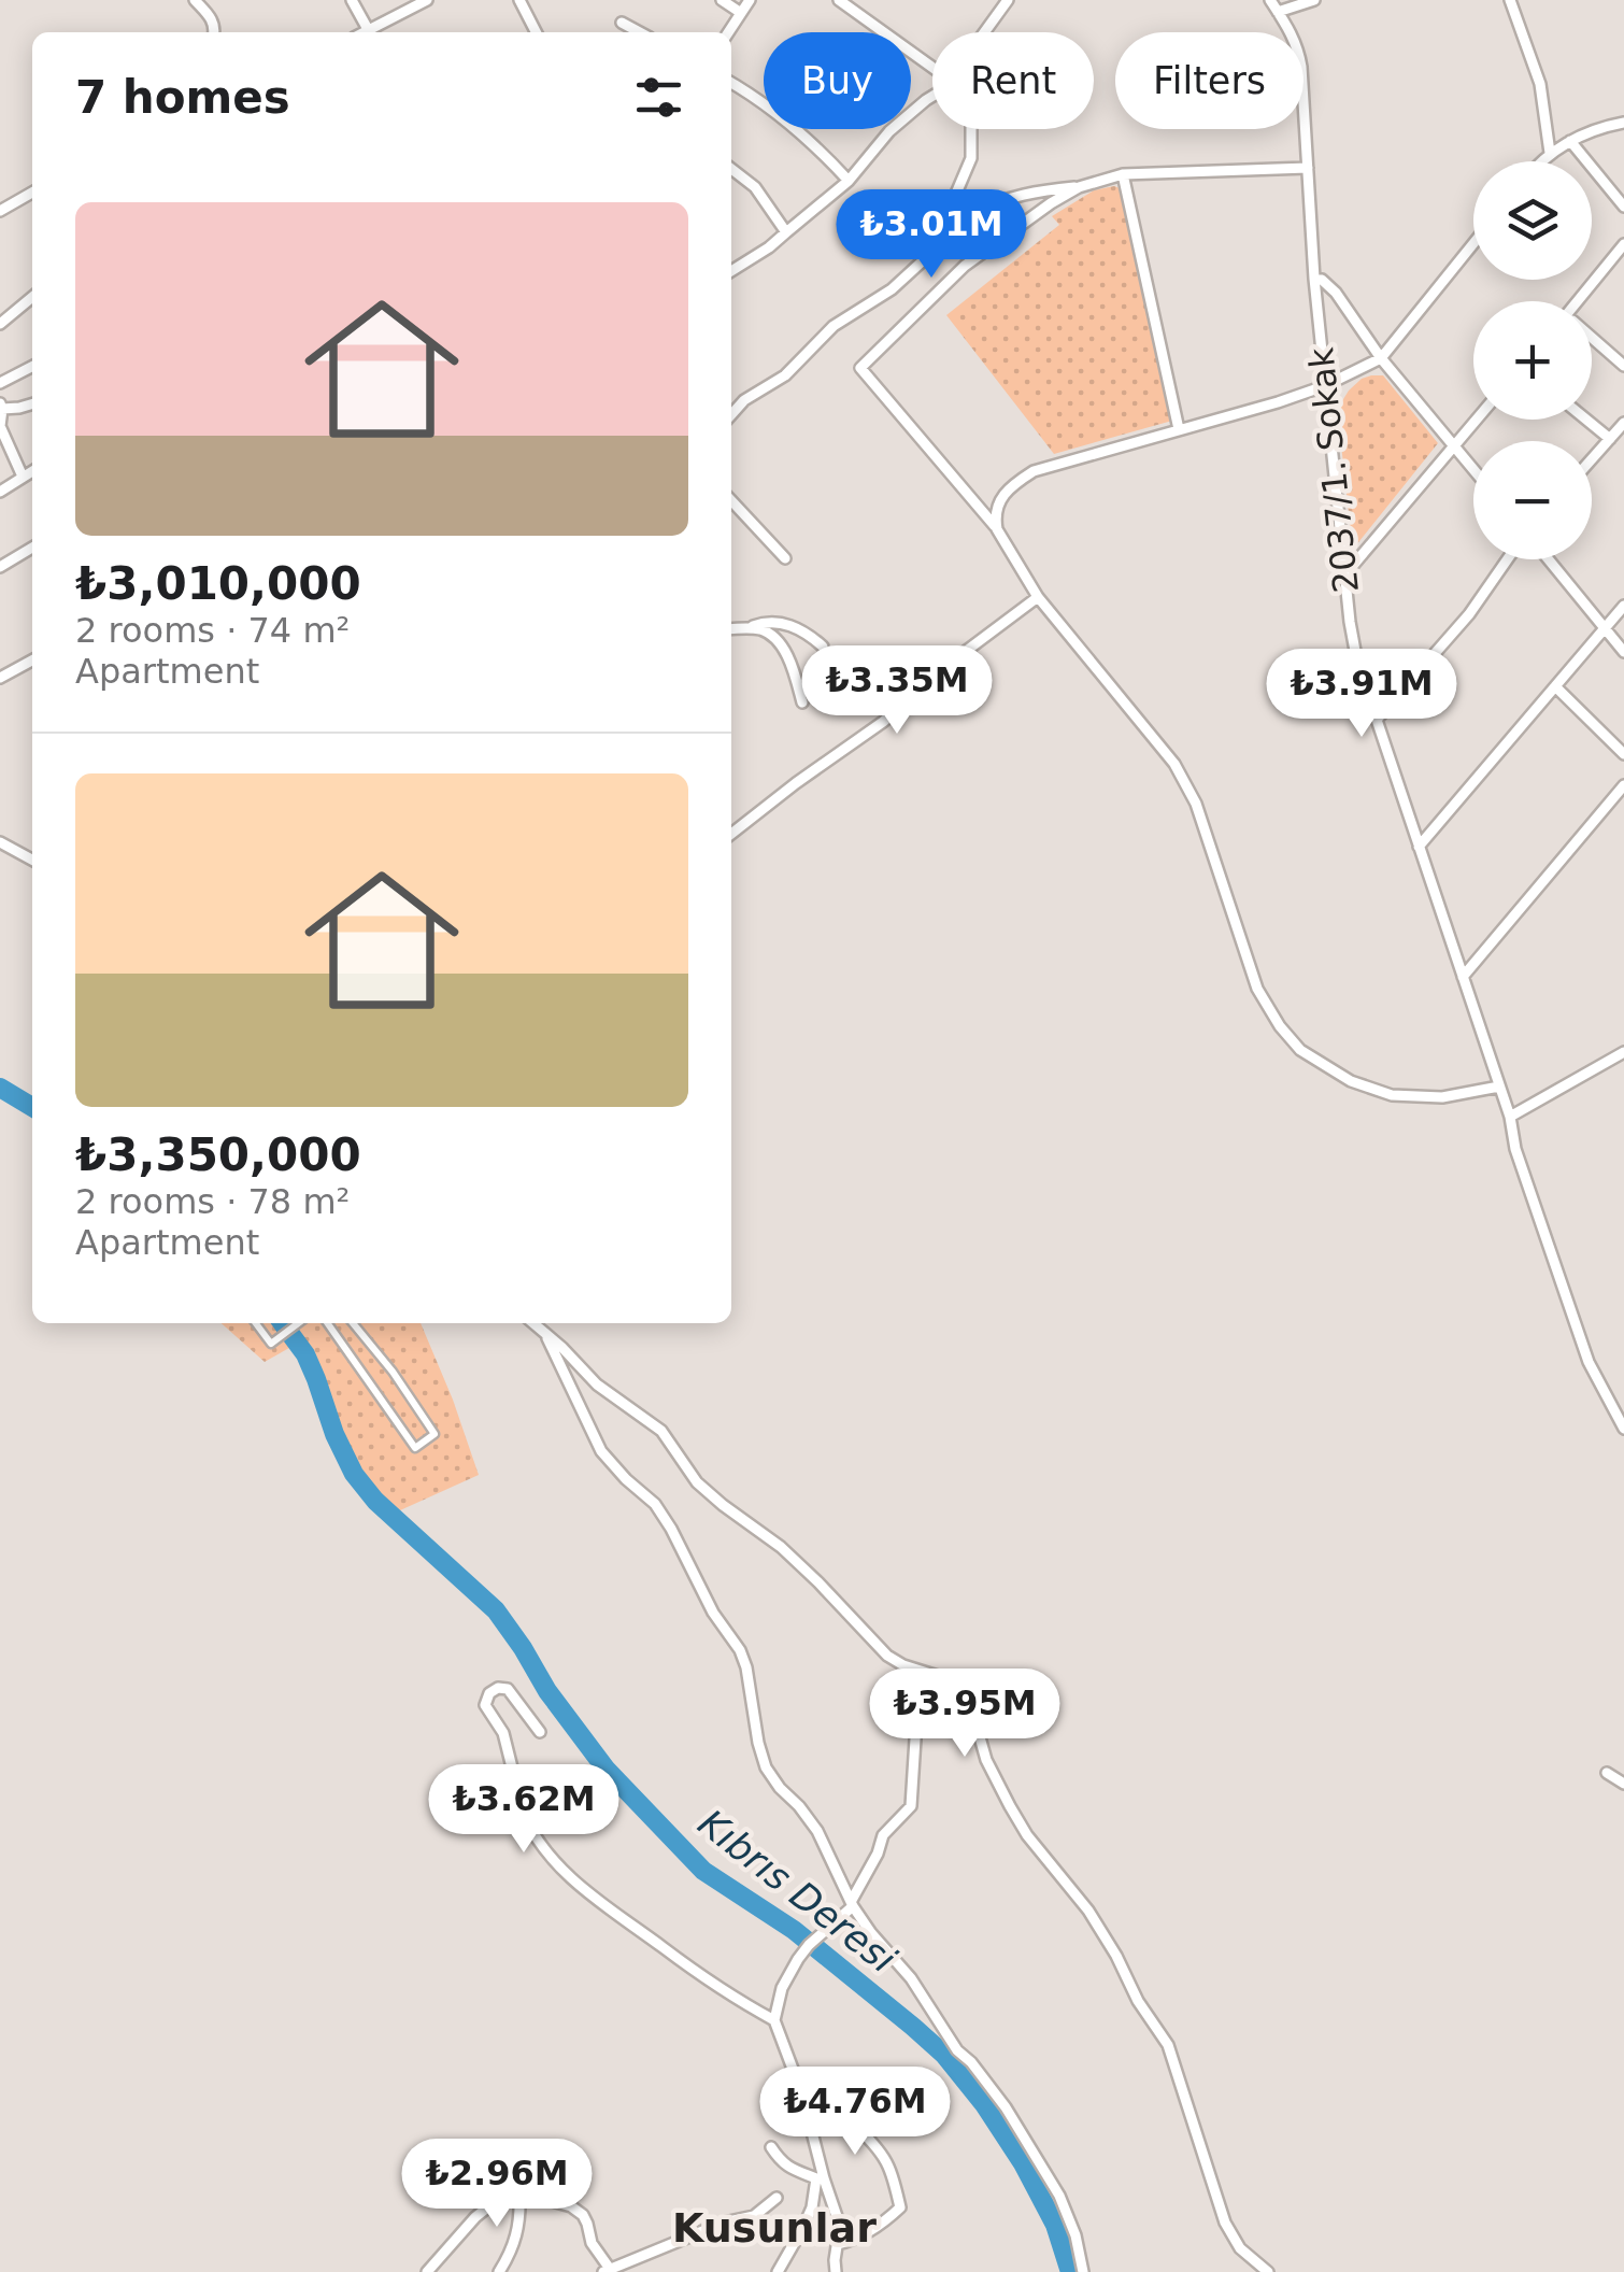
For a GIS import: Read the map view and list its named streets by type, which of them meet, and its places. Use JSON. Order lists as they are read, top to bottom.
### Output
{
  "streets": {
    "street": ["2037/1. Sokak"]
  },
  "districts": ["Kusunlar"],
  "water": ["Kıbrıs Deresi"],
  "page": {
    "chip": ["Buy", "Rent", "Filters"],
    "heading": "7 homes",
    "map_buttons": ["+", "−"],
    "list": [
      {
        "name": "₺3,010,000",
        "note": "2 rooms · 74 m² · Apartment"
      },
      {
        "name": "₺3,350,000",
        "note": "2 rooms · 78 m² · Apartment"
      }
    ],
    "price": [
      "₺3.01M",
      "₺3.35M",
      "₺3.91M",
      "₺3.95M",
      "₺3.62M",
      "₺4.76M",
      "₺2.96M"
    ]
  }
}
